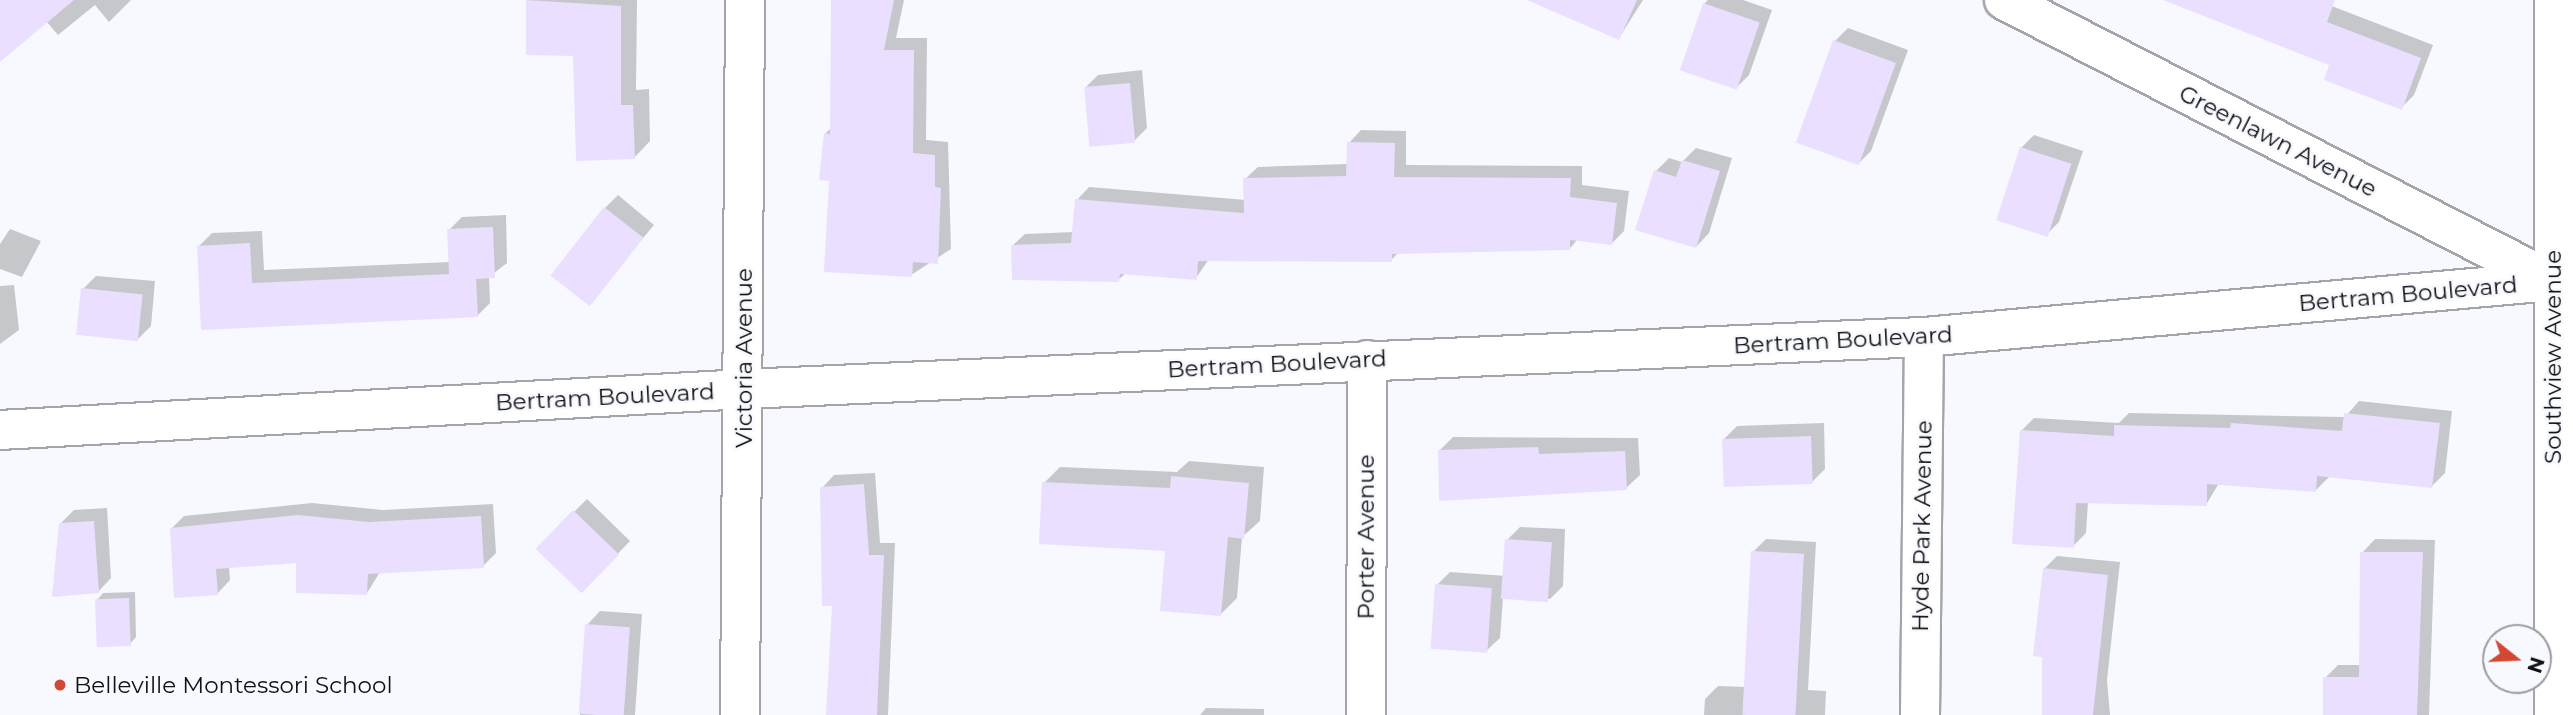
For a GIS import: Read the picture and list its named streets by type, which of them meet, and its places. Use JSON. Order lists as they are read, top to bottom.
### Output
{
  "streets": {
    "street": [
      "Greenlawn Avenue",
      "Bertram Boulevard",
      "Southview Avenue",
      "Victoria Avenue",
      "Hyde Park Avenue",
      "Porter Avenue"
    ]
  },
  "crossings": [
    ["Greenlawn Avenue", "Bertram Boulevard"],
    ["Greenlawn Avenue", "Southview Avenue"],
    ["Bertram Boulevard", "Southview Avenue"],
    ["Bertram Boulevard", "Victoria Avenue"],
    ["Bertram Boulevard", "Hyde Park Avenue"],
    ["Bertram Boulevard", "Porter Avenue"]
  ],
  "places": ["Belleville Montessori School"],
  "north": "right"
}
